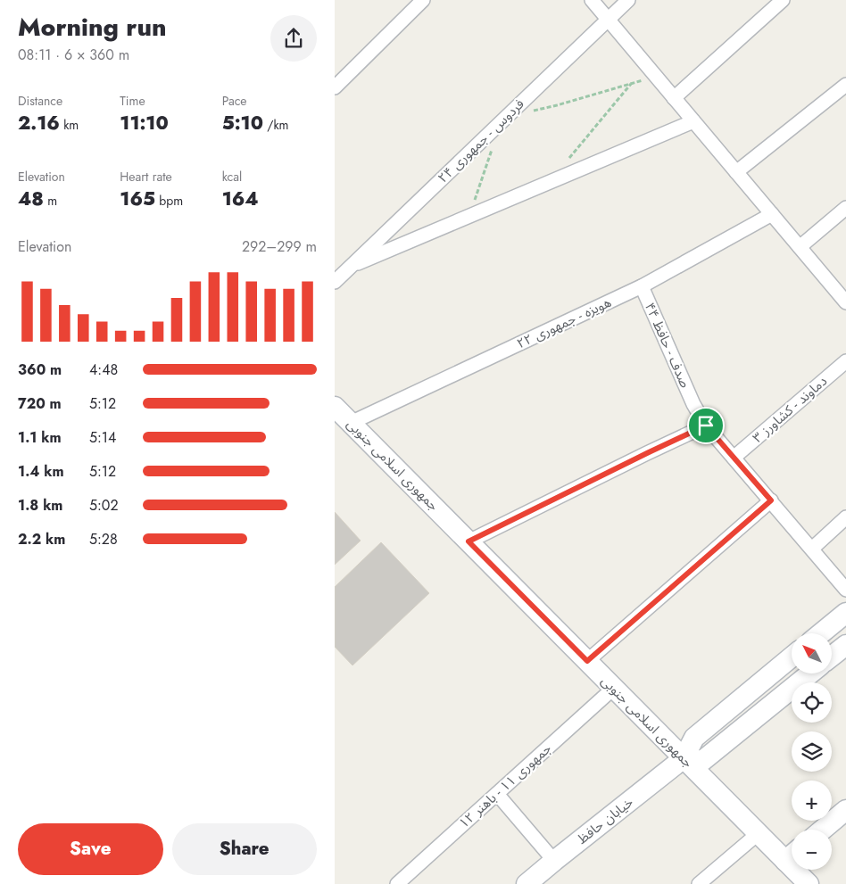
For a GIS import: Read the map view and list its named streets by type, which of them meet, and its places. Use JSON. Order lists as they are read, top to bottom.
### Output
{
  "streets": {
    "street": [
      "فردوس - جمهوری ۲۴",
      "هویزه - جمهوری ۲۲",
      "صدف - حافظ ۴۴",
      "دماوند - کشاورز ۳",
      "جمهوری اسلامی جنوبی",
      "جمهوری ۱۱ - باهنر ۱۲",
      "خیابان حافظ"
    ]
  },
  "crossings": [
    ["هویزه - جمهوری ۲۲", "صدف - حافظ ۴۴"],
    ["هویزه - جمهوری ۲۲", "جمهوری اسلامی جنوبی"],
    ["صدف - حافظ ۴۴", "دماوند - کشاورز ۳"],
    ["جمهوری اسلامی جنوبی", "جمهوری ۱۱ - باهنر ۱۲"],
    ["جمهوری اسلامی جنوبی", "خیابان حافظ"]
  ],
  "north": "top left",
  "page": {
    "heading": ["Morning run", "08:11 · 6 × 360 m"],
    "stats": [
      ["Distance", "2.16 km"],
      ["Time", "11:10"],
      ["Pace", "5:10 /km"],
      ["Elevation", "48 m"],
      ["Heart rate", "165 bpm"],
      ["kcal", "164"]
    ],
    "chart": ["Elevation", "292–299 m"],
    "list": [
      {
        "name": "360 m",
        "note": "4:48"
      },
      {
        "name": "720 m",
        "note": "5:12"
      },
      {
        "name": "1.1 km",
        "note": "5:14"
      },
      {
        "name": "1.4 km",
        "note": "5:12"
      },
      {
        "name": "1.8 km",
        "note": "5:02"
      },
      {
        "name": "2.2 km",
        "note": "5:28"
      }
    ],
    "map_buttons": ["+", "−"],
    "buttons": ["Save", "Share"]
  }
}
